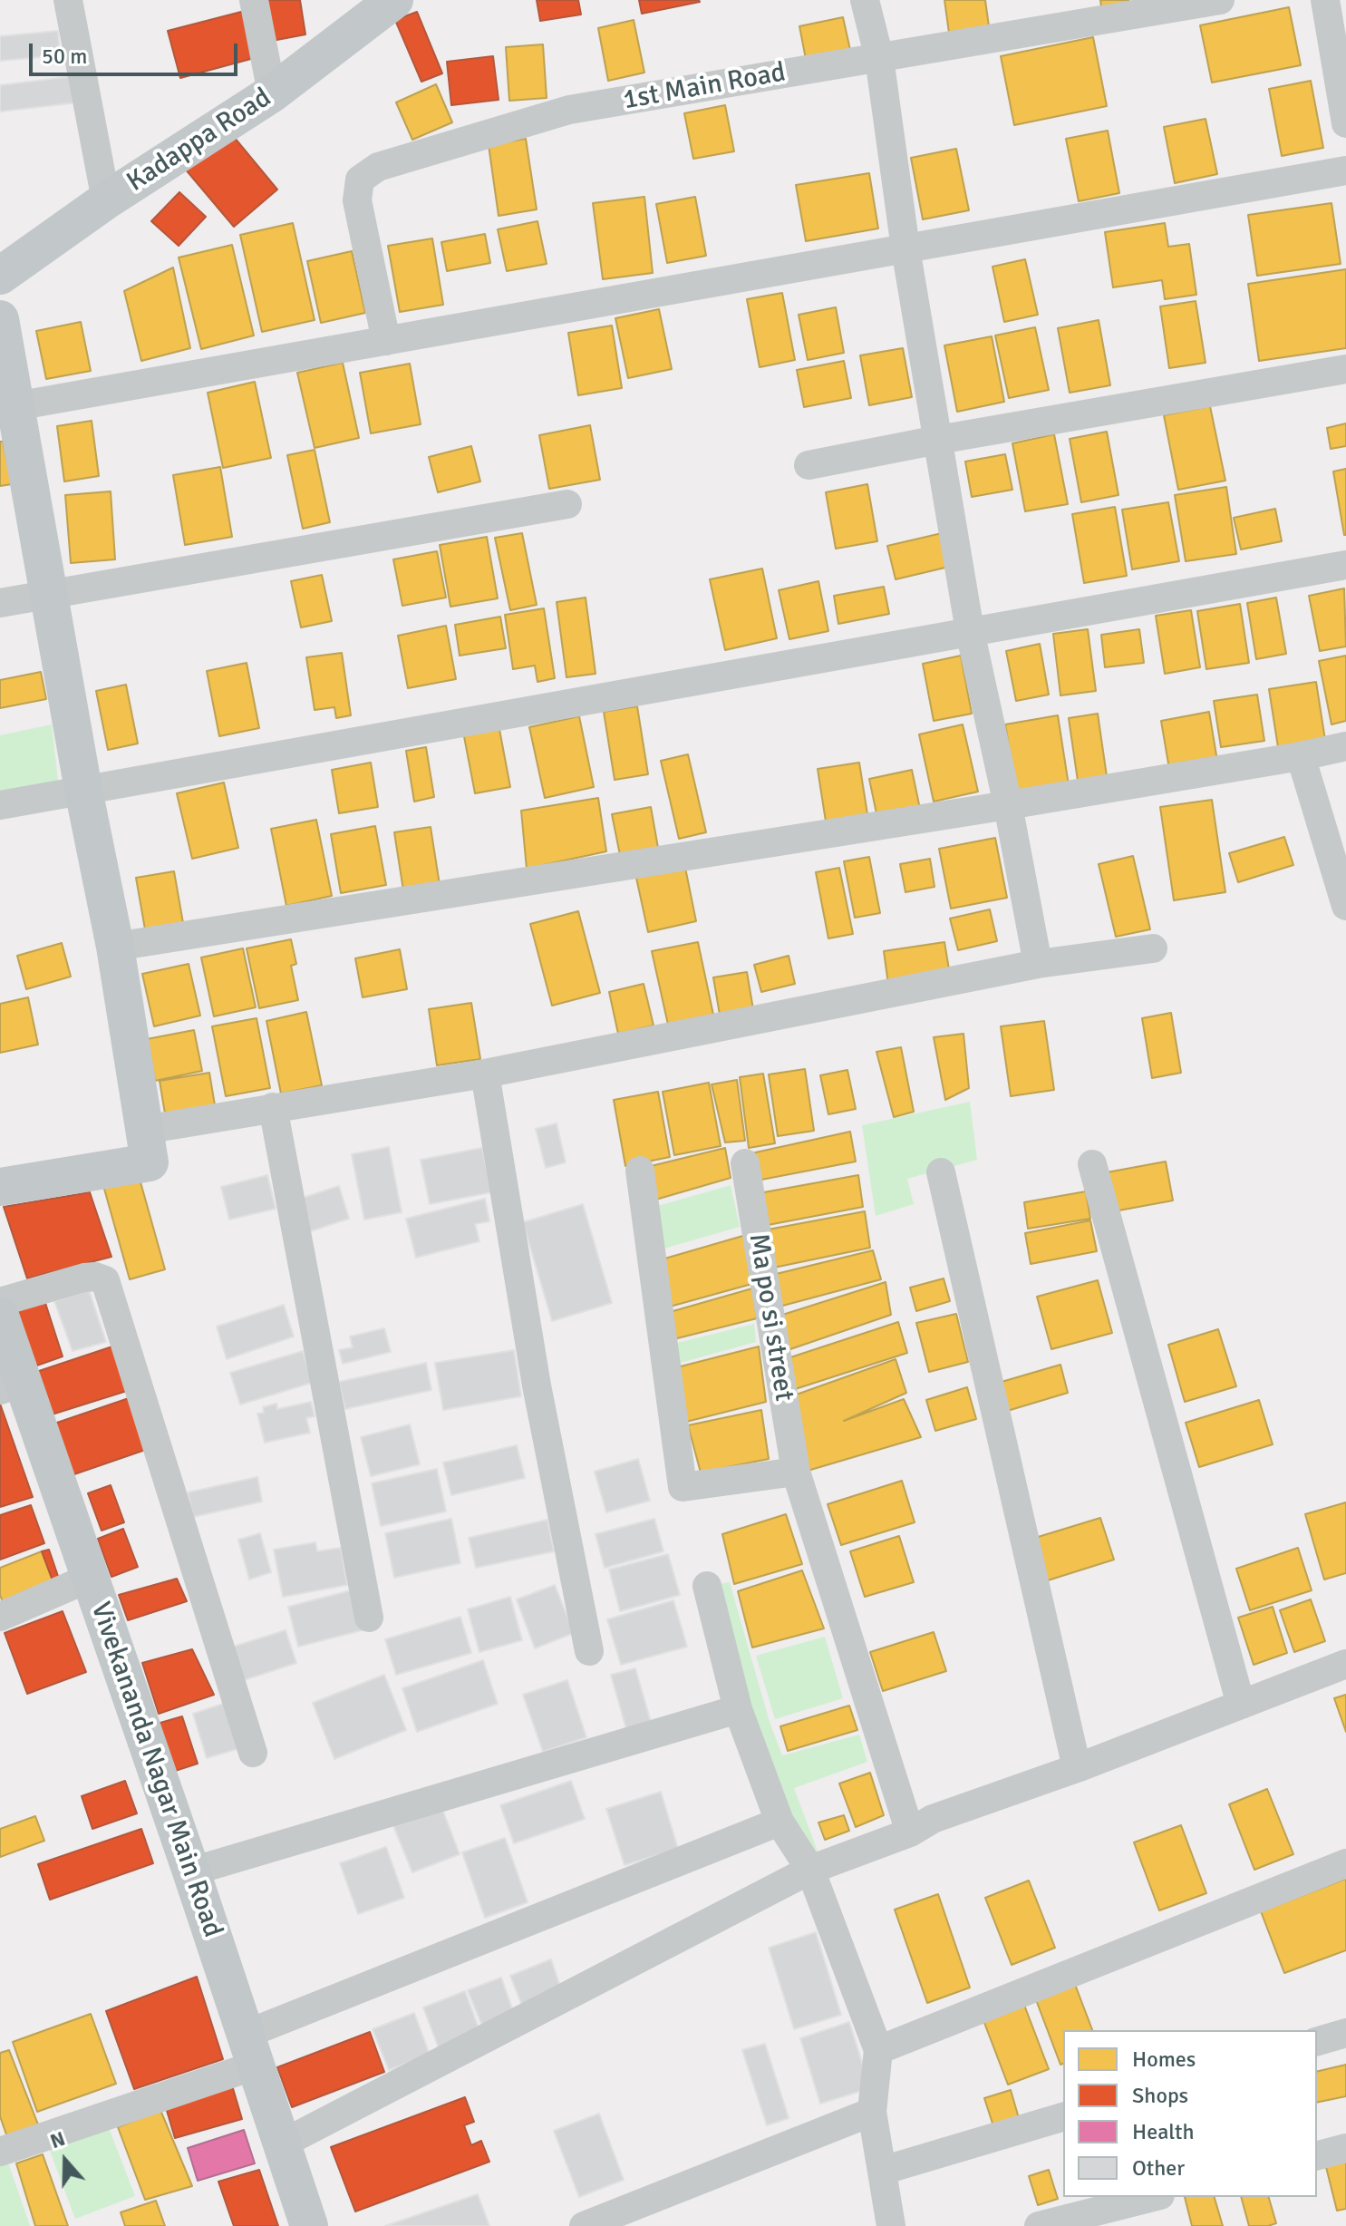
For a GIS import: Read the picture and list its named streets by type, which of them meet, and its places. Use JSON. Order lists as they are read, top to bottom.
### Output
{
  "streets": {
    "main road": ["Kadappa Road", "Vivekananda Nagar Main Road"],
    "street": ["1st Main Road", "Ma po si street"]
  },
  "legend": [
    "Homes",
    "Shops",
    "Health",
    "Other"
  ],
  "scale_bar": "50 m",
  "north": "top"
}
